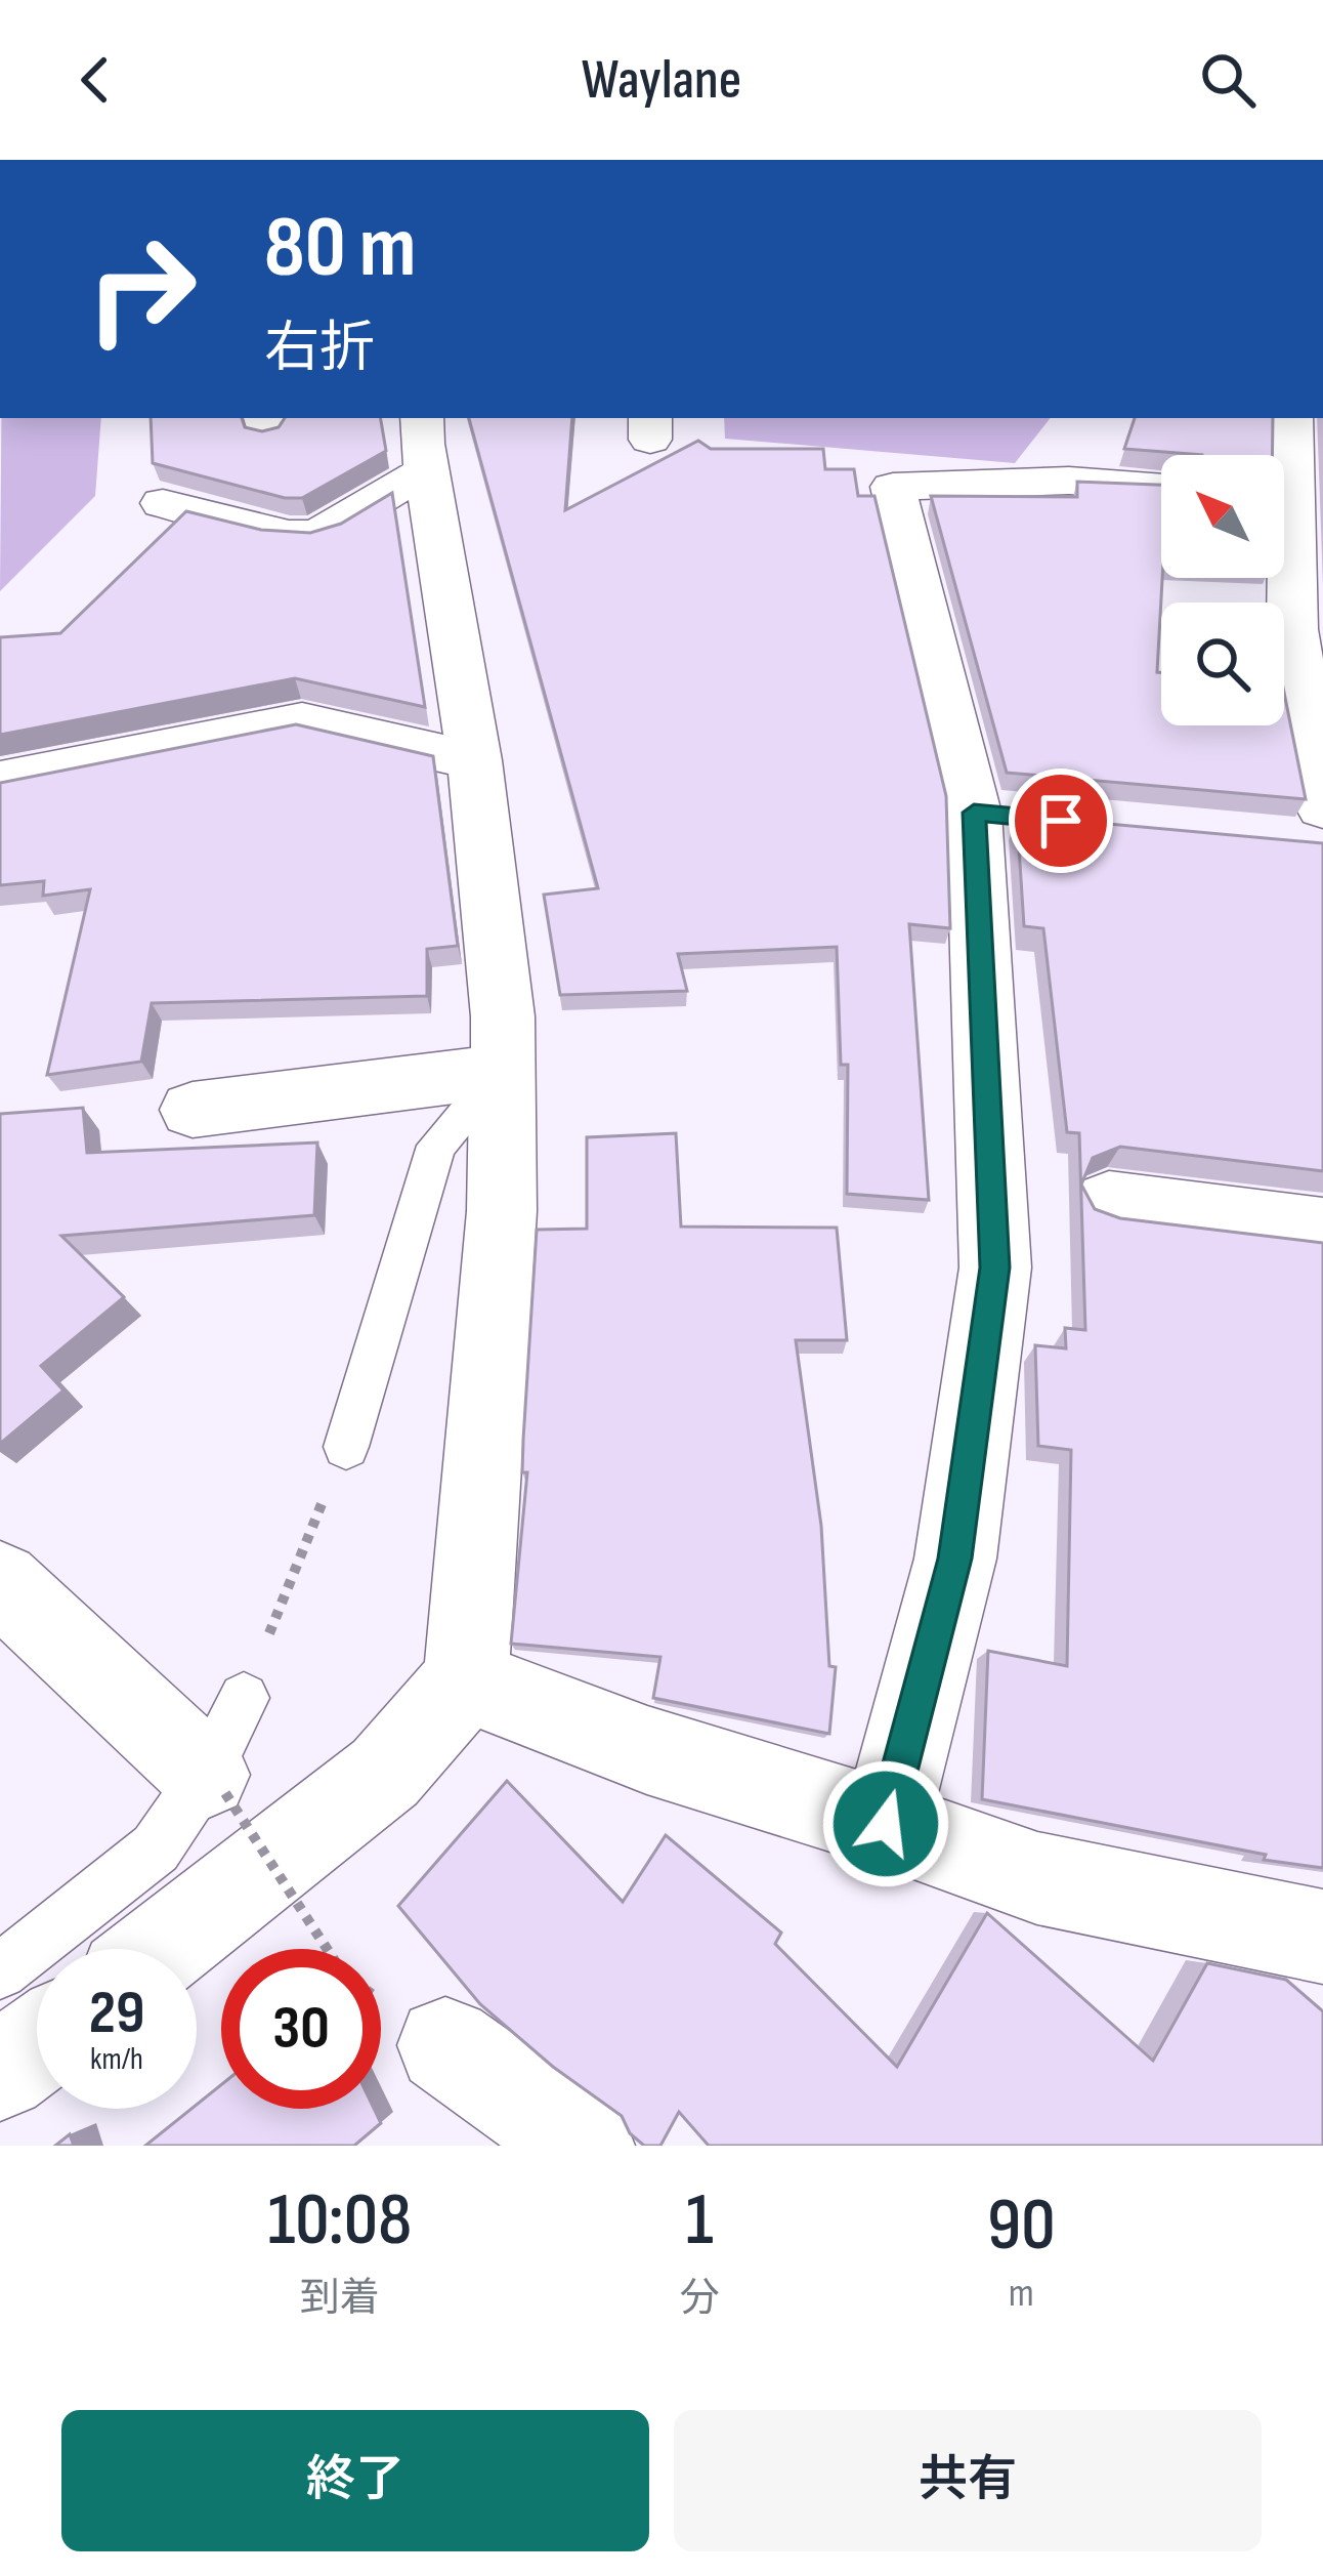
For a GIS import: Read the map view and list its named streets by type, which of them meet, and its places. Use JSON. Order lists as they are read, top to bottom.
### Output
{
  "north": "top left",
  "page": {
    "header": "Waylane",
    "turn": ["80 m", "右折"],
    "speed": "29 km/h",
    "limit": "30",
    "eta": [
      "10:08",
      "到着",
      "1",
      "分",
      "90",
      "m"
    ],
    "buttons": ["終了", "共有"]
  }
}
